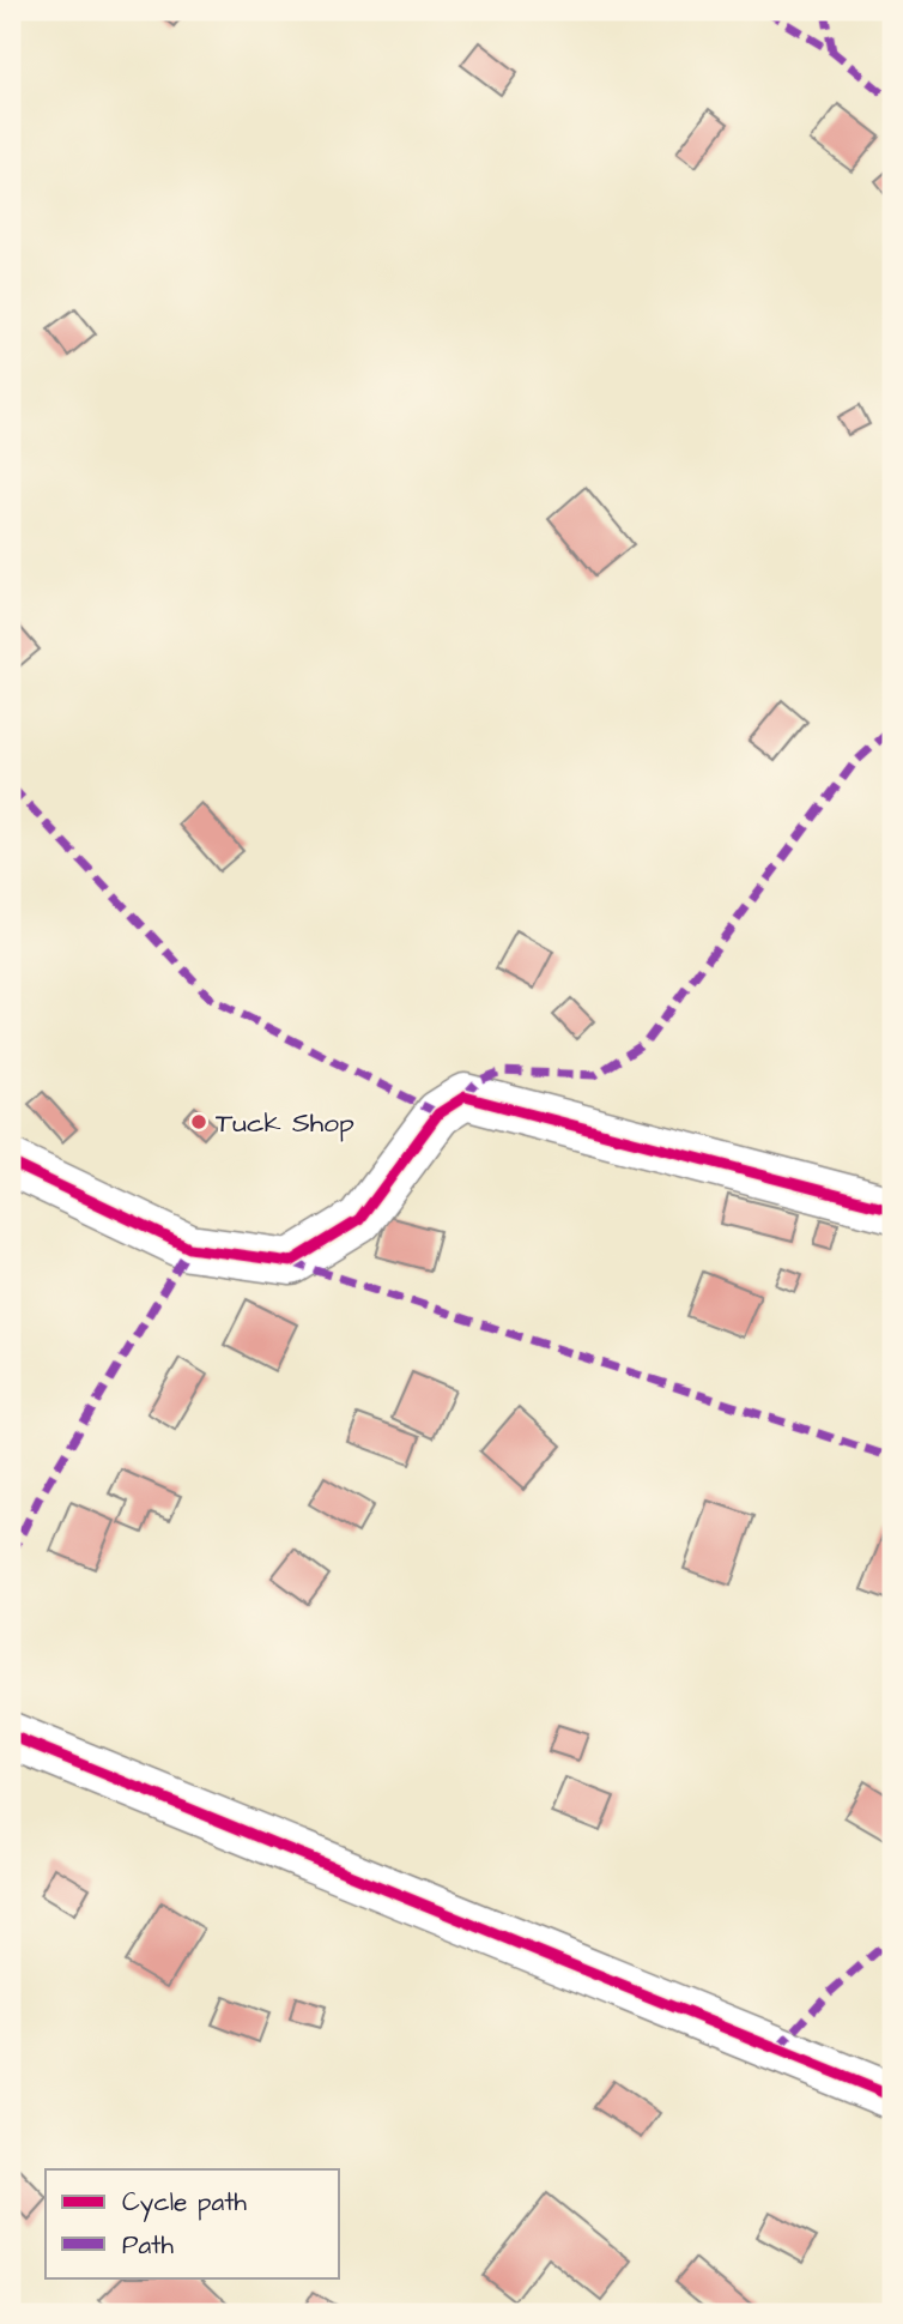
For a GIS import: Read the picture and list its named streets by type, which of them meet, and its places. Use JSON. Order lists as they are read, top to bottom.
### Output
{
  "places": ["Tuck Shop"],
  "legend": ["Cycle path", "Path"]
}
